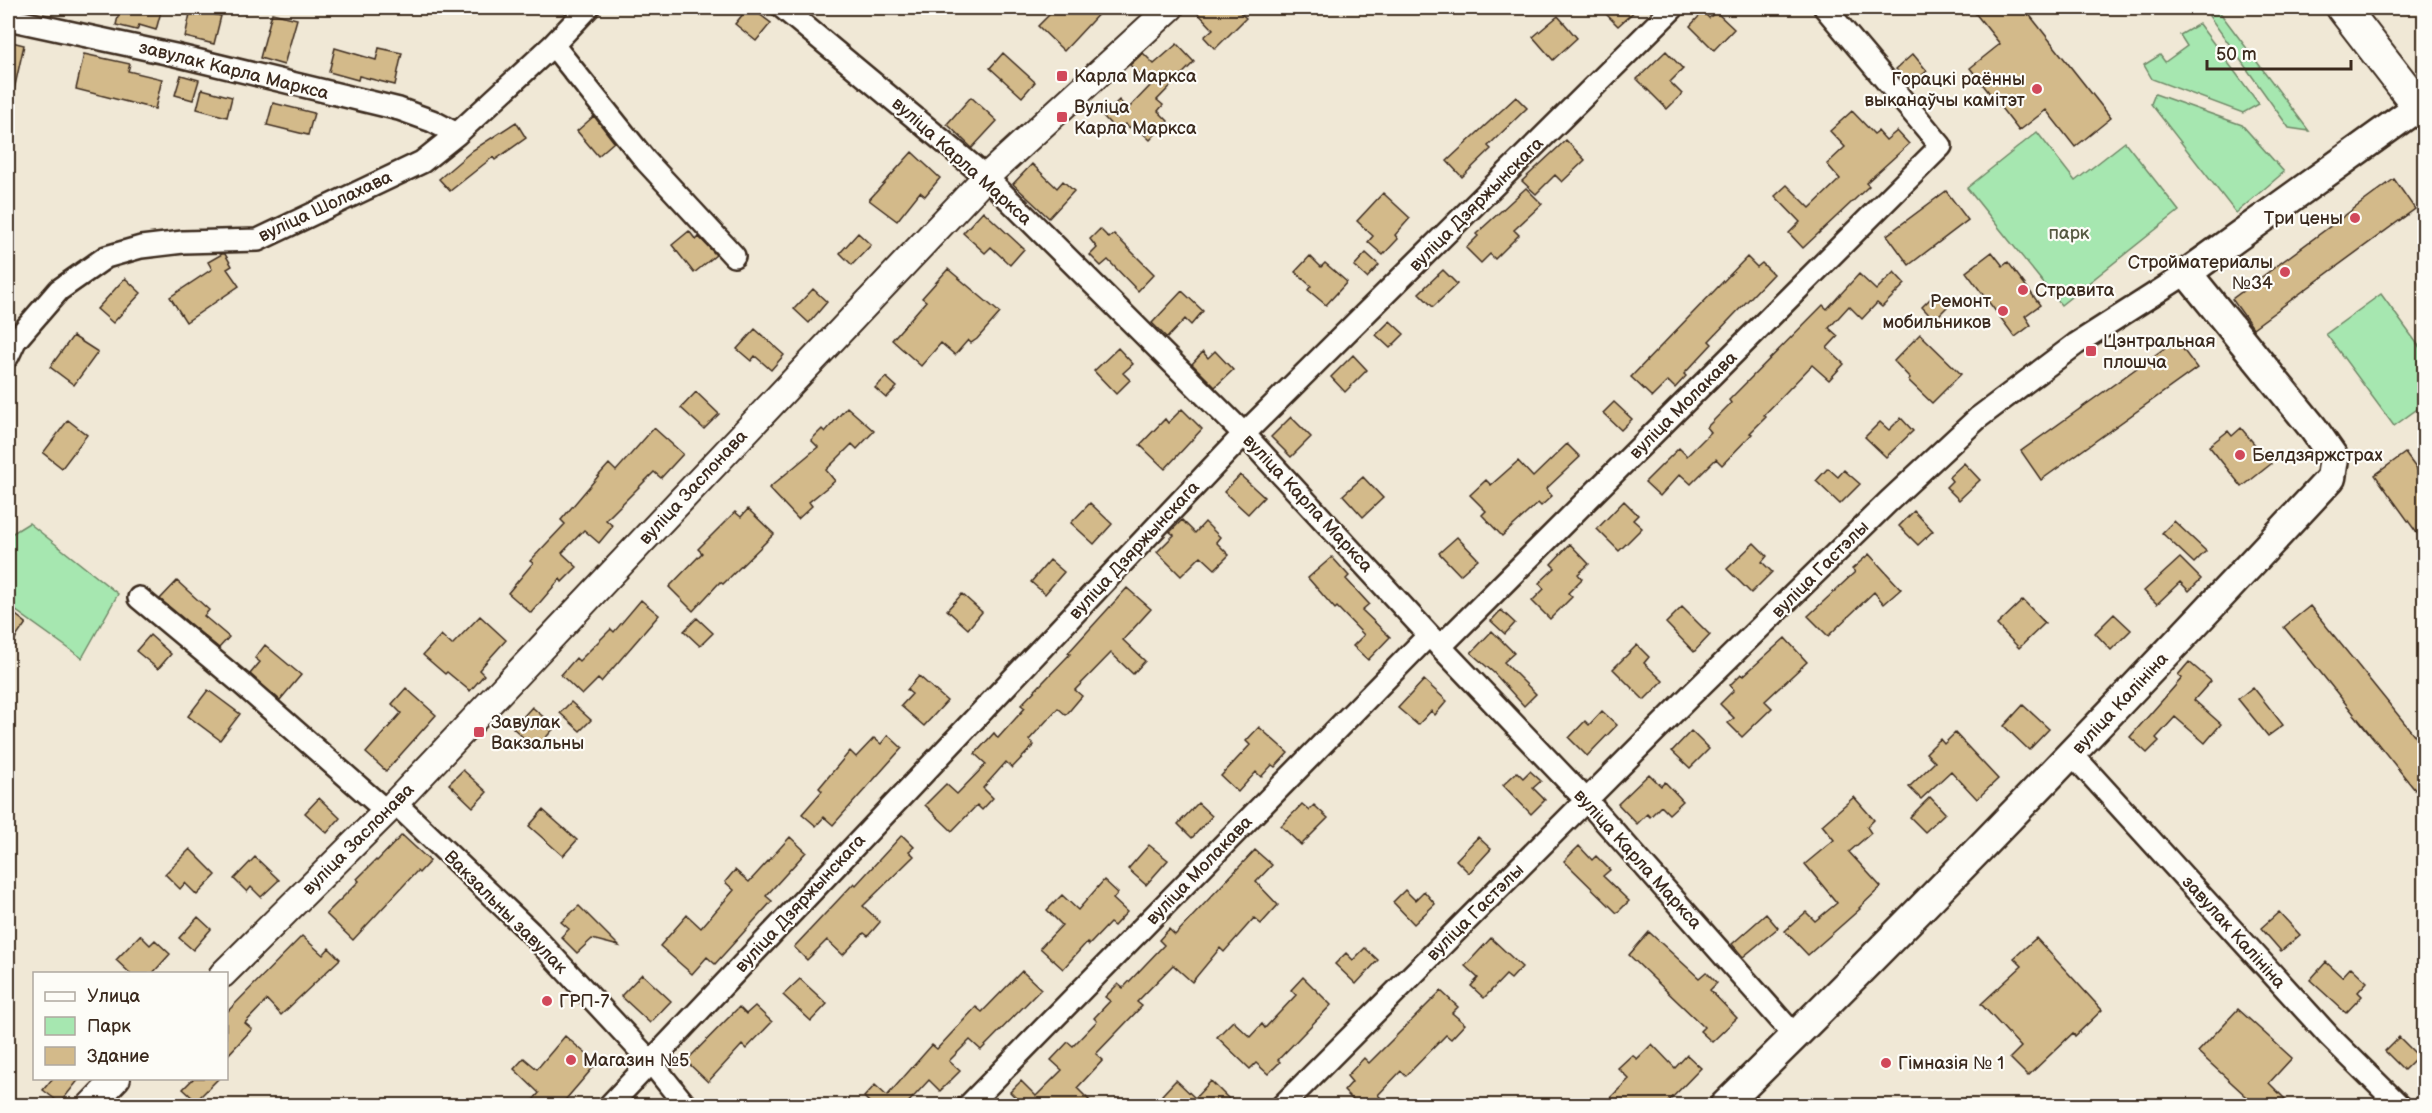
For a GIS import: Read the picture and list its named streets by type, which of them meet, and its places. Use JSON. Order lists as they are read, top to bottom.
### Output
{
  "streets": {
    "main road": ["вуліца Гастэлы", "вуліца Калініна"],
    "street": [
      "завулак Карла Маркса",
      "вуліца Карла Маркса",
      "вуліца Дзяржынскага",
      "вуліца Шолахава",
      "вуліца Молакава",
      "вуліца Заслонава",
      "Вакзальны завулак",
      "завулак Калініна"
    ]
  },
  "crossings": [
    ["завулак Карла Маркса", "вуліца Шолахава"],
    ["вуліца Карла Маркса", "вуліца Дзяржынскага"],
    ["вуліца Карла Маркса", "вуліца Молакава"],
    ["вуліца Карла Маркса", "вуліца Заслонава"],
    ["вуліца Карла Маркса", "вуліца Гастэлы"],
    ["вуліца Карла Маркса", "вуліца Калініна"],
    ["вуліца Дзяржынскага", "Вакзальны завулак"],
    ["вуліца Заслонава", "Вакзальны завулак"],
    ["вуліца Гастэлы", "вуліца Калініна"],
    ["вуліца Калініна", "завулак Калініна"]
  ],
  "parks": ["парк"],
  "places": {
    "transit": [
      "Карла Маркса",
      "Вуліца Карла Маркса",
      "Цэнтральная плошча",
      "Завулак Вакзальны"
    ],
    "other": [
      "Горацкі раённы выканаўчы камітэт",
      "Три цены",
      "Стройматериалы №34",
      "Стравита",
      "Ремонт мобильников",
      "Белдзяржстрах",
      "ГРП-7",
      "Магазин №5",
      "Гімназія № 1"
    ]
  },
  "legend": ["Улица", "Парк", "Здание"],
  "scale_bar": "50 m"
}
